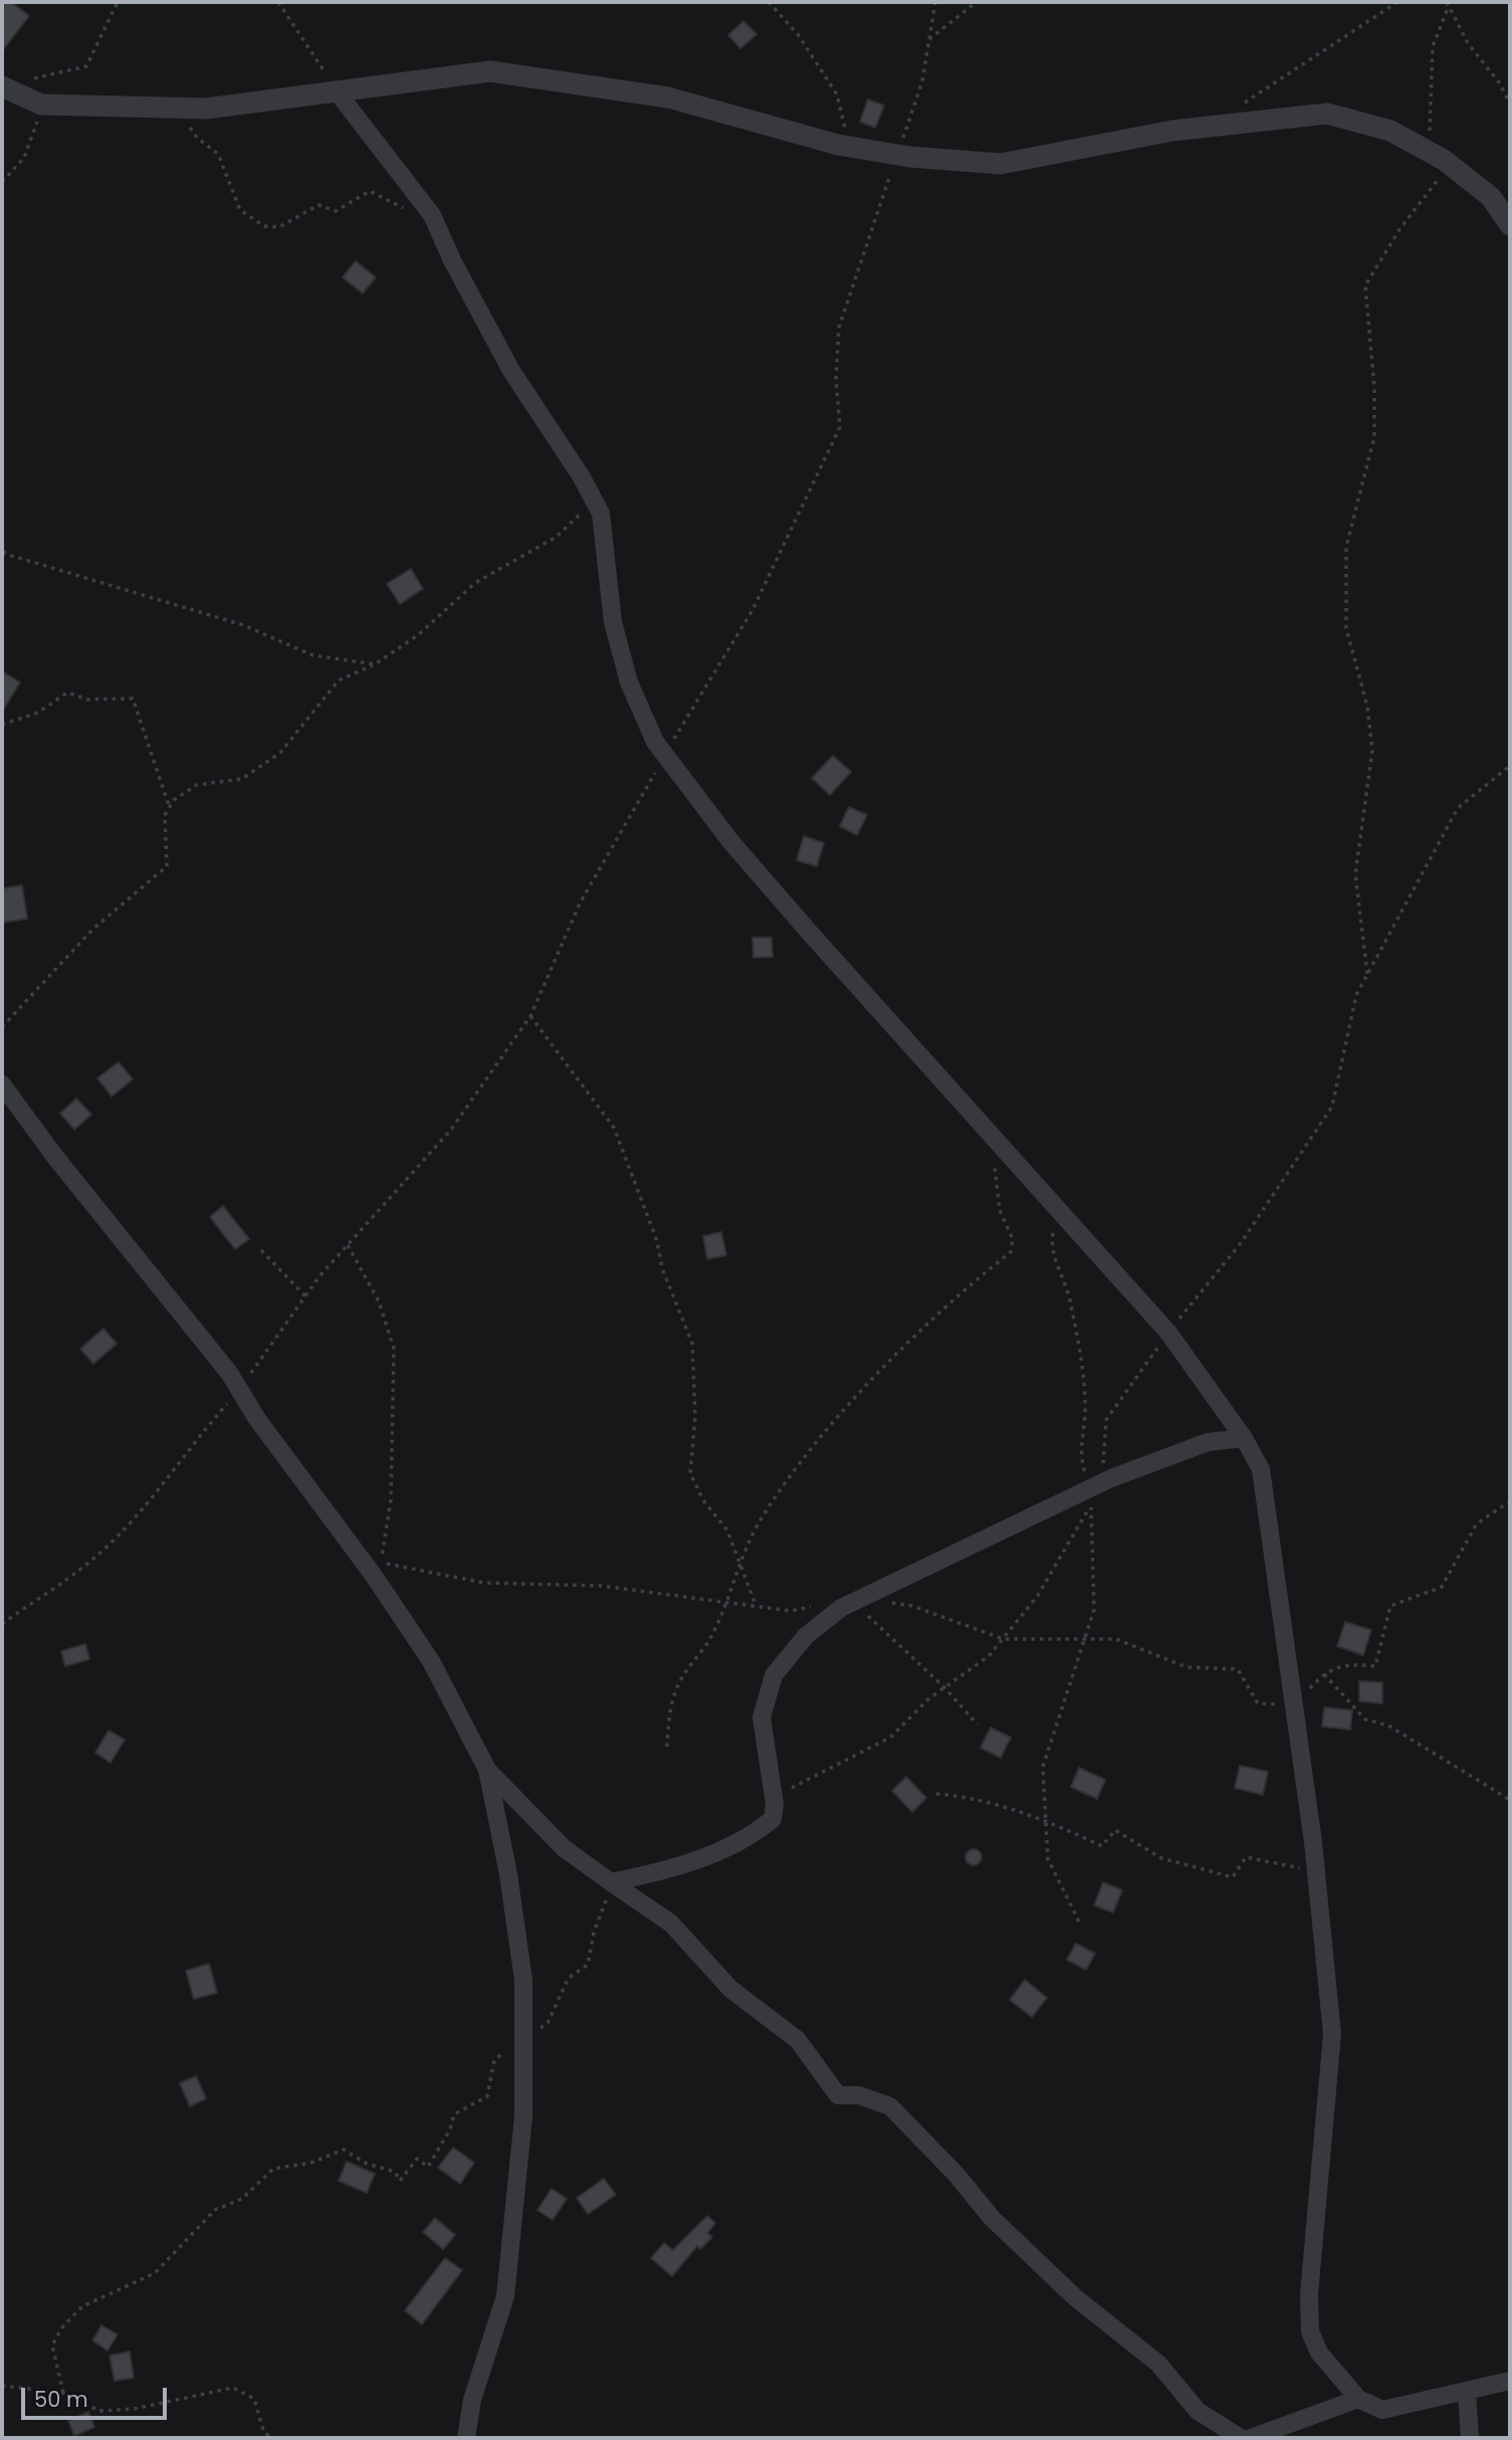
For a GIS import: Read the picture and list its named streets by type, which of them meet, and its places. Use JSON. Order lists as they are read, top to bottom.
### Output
{
  "scale_bar": "50 m"
}
